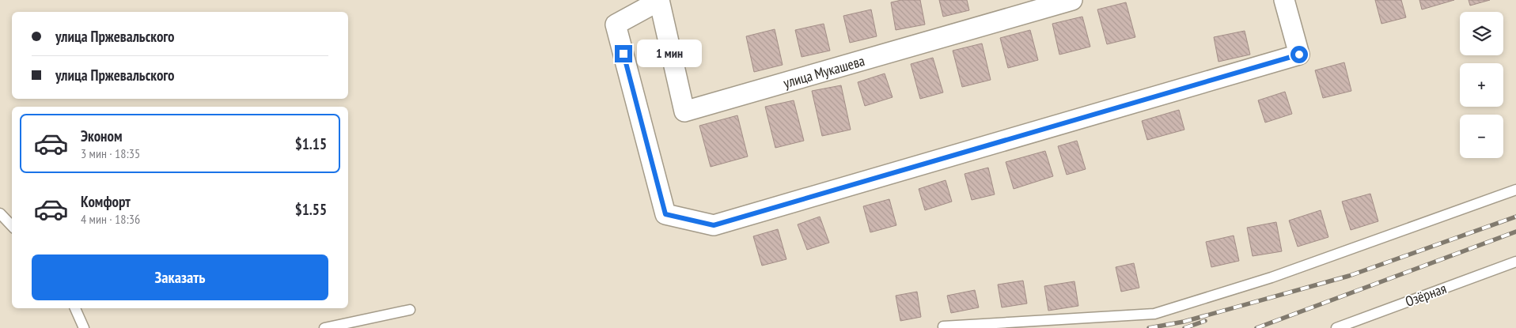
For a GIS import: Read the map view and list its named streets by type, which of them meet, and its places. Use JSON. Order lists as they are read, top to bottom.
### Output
{
  "streets": {
    "street": ["улица Мукашева"],
    "lane": ["Озёрная"]
  },
  "page": {
    "map_buttons": ["+", "−"],
    "banner": ["улица Пржевальского", "улица Пржевальского"],
    "bubble": "1 мин",
    "list": [
      {
        "name": "Эконом",
        "note": "3 мин · 18:35",
        "value": "$1.15"
      },
      {
        "name": "Комфорт",
        "note": "4 мин · 18:36",
        "value": "$1.55"
      }
    ],
    "buttons": "Заказать"
  }
}
